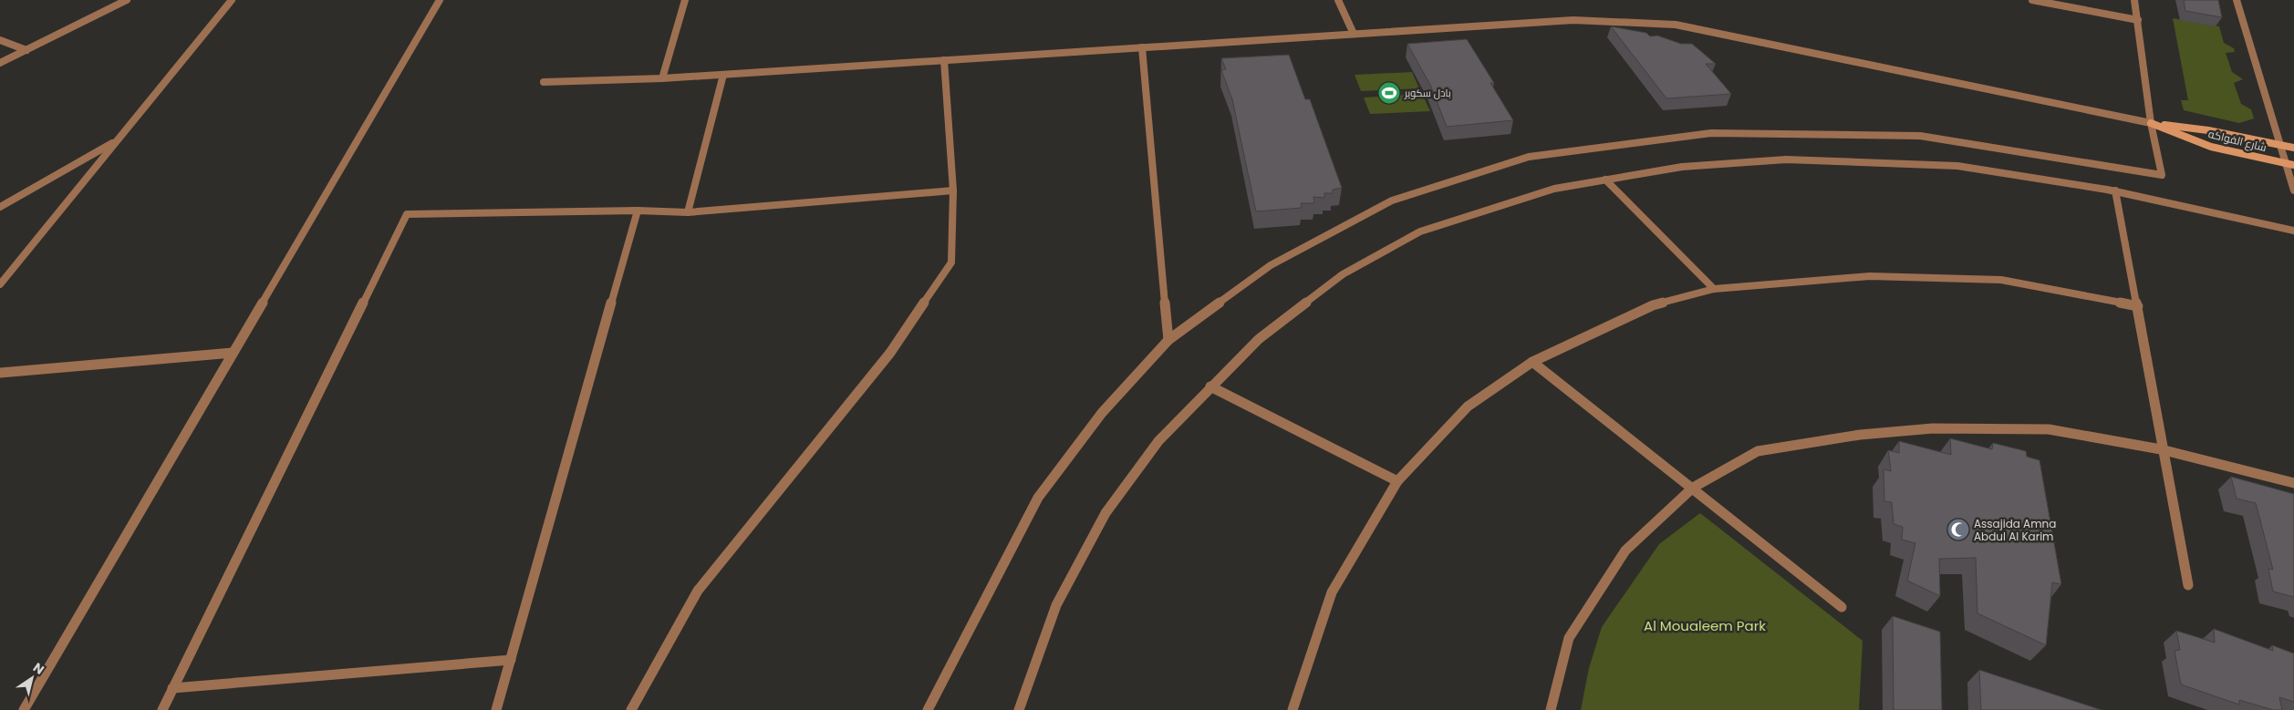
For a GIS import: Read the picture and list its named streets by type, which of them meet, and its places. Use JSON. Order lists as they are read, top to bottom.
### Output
{
  "streets": {
    "street": ["شارع الفواكه"]
  },
  "parks": ["Al Moualeem Park"],
  "places": {
    "sports": ["بادل سكوير"],
    "mosque": ["Assajida Amna Abdul Al Karim"]
  },
  "north": "top right"
}
